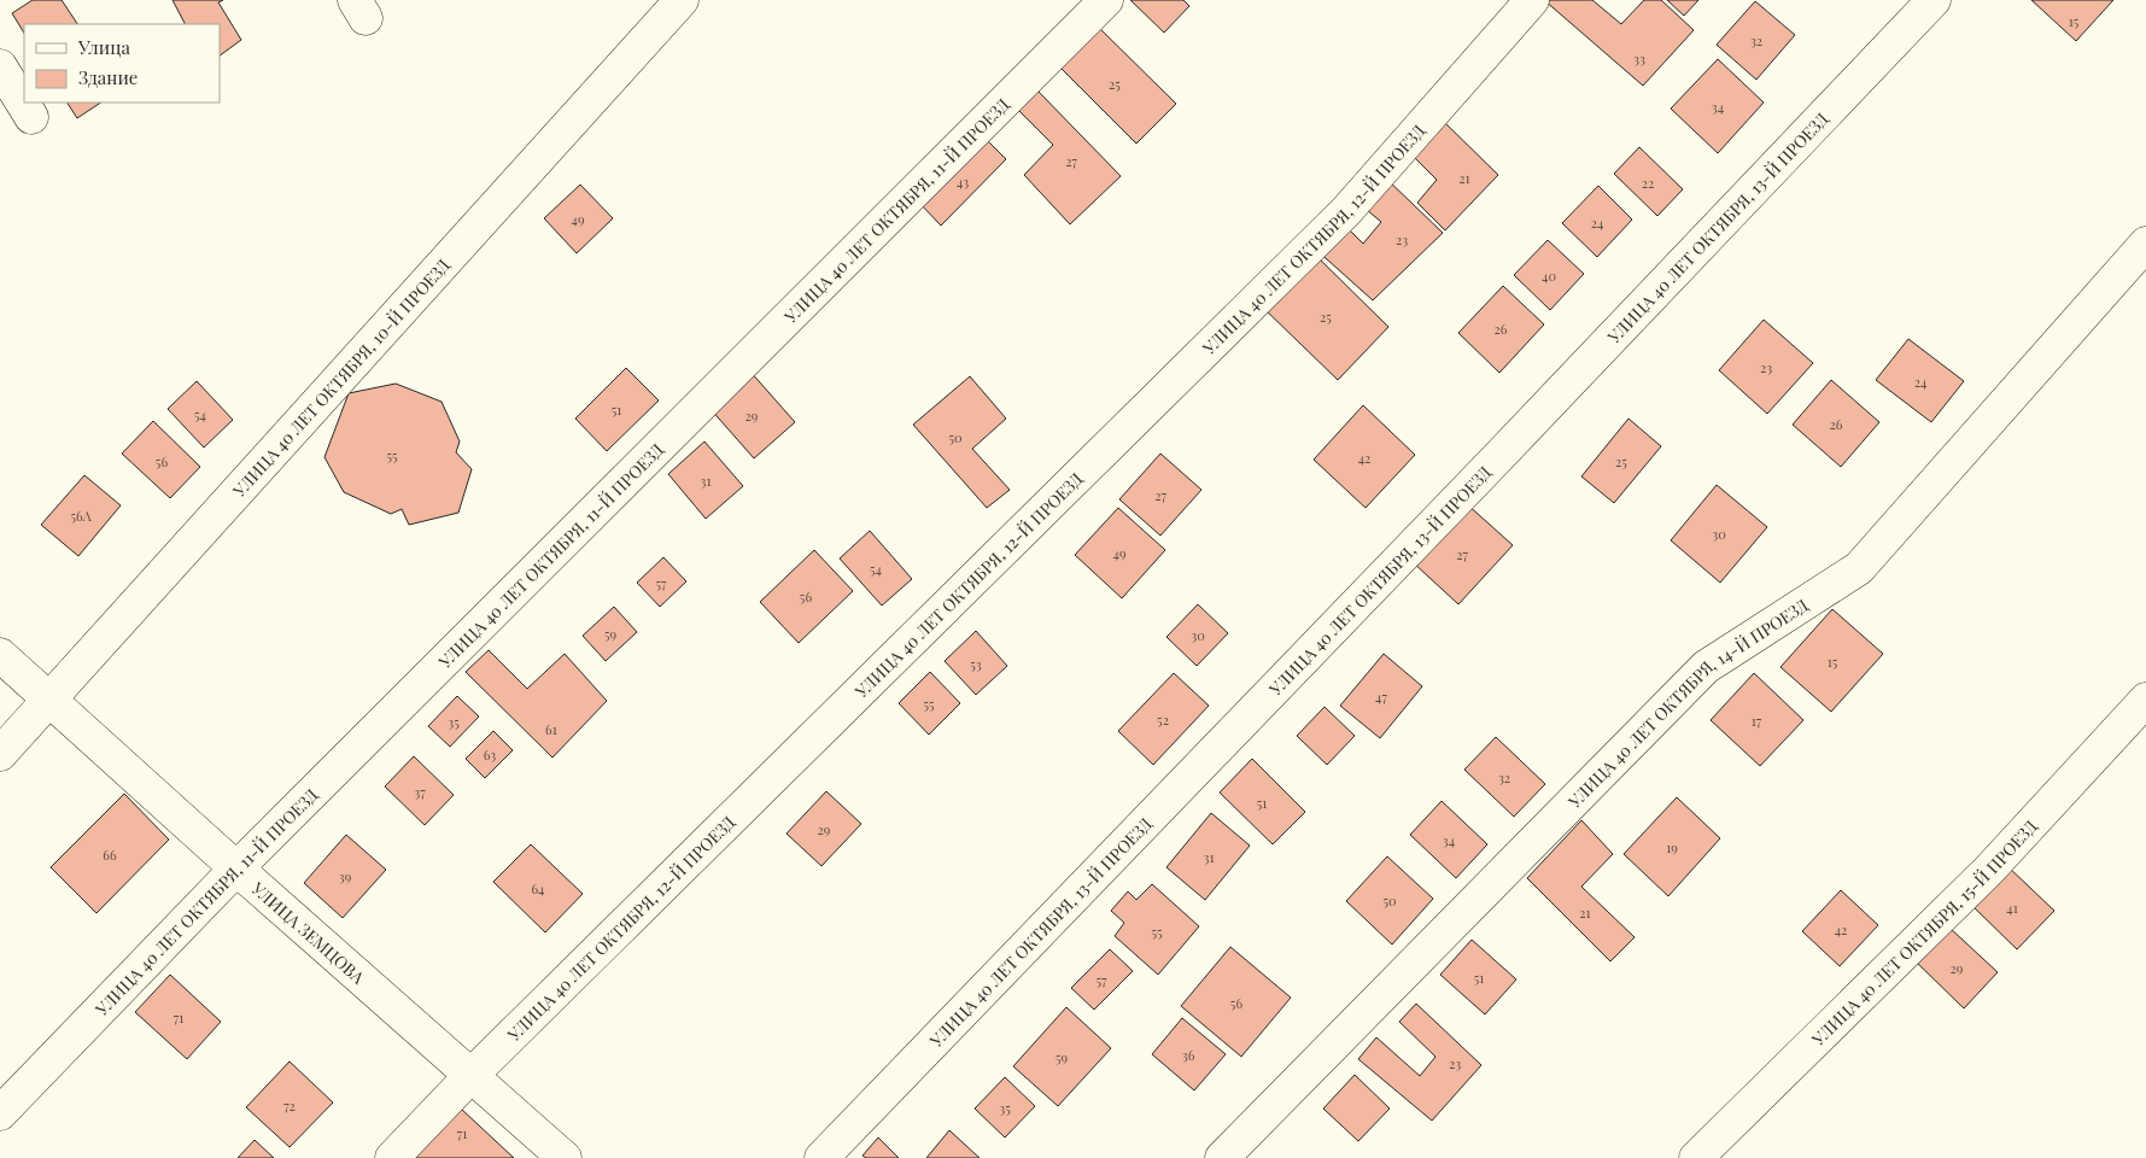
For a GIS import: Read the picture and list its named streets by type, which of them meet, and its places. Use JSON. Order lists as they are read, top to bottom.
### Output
{
  "streets": {
    "street": [
      "УЛИЦА 40 ЛЕТ ОКТЯБРЯ, 11-Й ПРОЕЗД",
      "УЛИЦА 40 ЛЕТ ОКТЯБРЯ, 13-Й ПРОЕЗД",
      "УЛИЦА 40 ЛЕТ ОКТЯБРЯ, 12-Й ПРОЕЗД",
      "УЛИЦА 40 ЛЕТ ОКТЯБРЯ, 10-Й ПРОЕЗД",
      "УЛИЦА 40 ЛЕТ ОКТЯБРЯ, 14-Й ПРОЕЗД",
      "УЛИЦА ЗЕМЦОВА",
      "УЛИЦА 40 ЛЕТ ОКТЯБРЯ, 15-Й ПРОЕЗД"
    ]
  },
  "crossings": [
    ["УЛИЦА 40 ЛЕТ ОКТЯБРЯ, 11-Й ПРОЕЗД", "УЛИЦА ЗЕМЦОВА"],
    ["УЛИЦА 40 ЛЕТ ОКТЯБРЯ, 12-Й ПРОЕЗД", "УЛИЦА ЗЕМЦОВА"],
    ["УЛИЦА 40 ЛЕТ ОКТЯБРЯ, 10-Й ПРОЕЗД", "УЛИЦА ЗЕМЦОВА"]
  ],
  "house_numbers": [
    "15",
    "32",
    "33",
    "25",
    "34",
    "27",
    "21",
    "43",
    "22",
    "49",
    "24",
    "23",
    "40",
    "25",
    "26",
    "23",
    "24",
    "51",
    "54",
    "29",
    "26",
    "50",
    "55",
    "42",
    "56",
    "25",
    "31",
    "27",
    "56А",
    "30",
    "49",
    "27",
    "54",
    "57",
    "56",
    "59",
    "30",
    "15",
    "53",
    "47",
    "55",
    "52",
    "17",
    "35",
    "61",
    "63",
    "32",
    "37",
    "51",
    "29",
    "34",
    "19",
    "66",
    "31",
    "39",
    "64",
    "50",
    "41",
    "21",
    "42",
    "55",
    "29",
    "51",
    "57",
    "56",
    "71",
    "36",
    "59",
    "23",
    "72",
    "35",
    "71"
  ],
  "legend": ["Улица", "Здание"]
}
